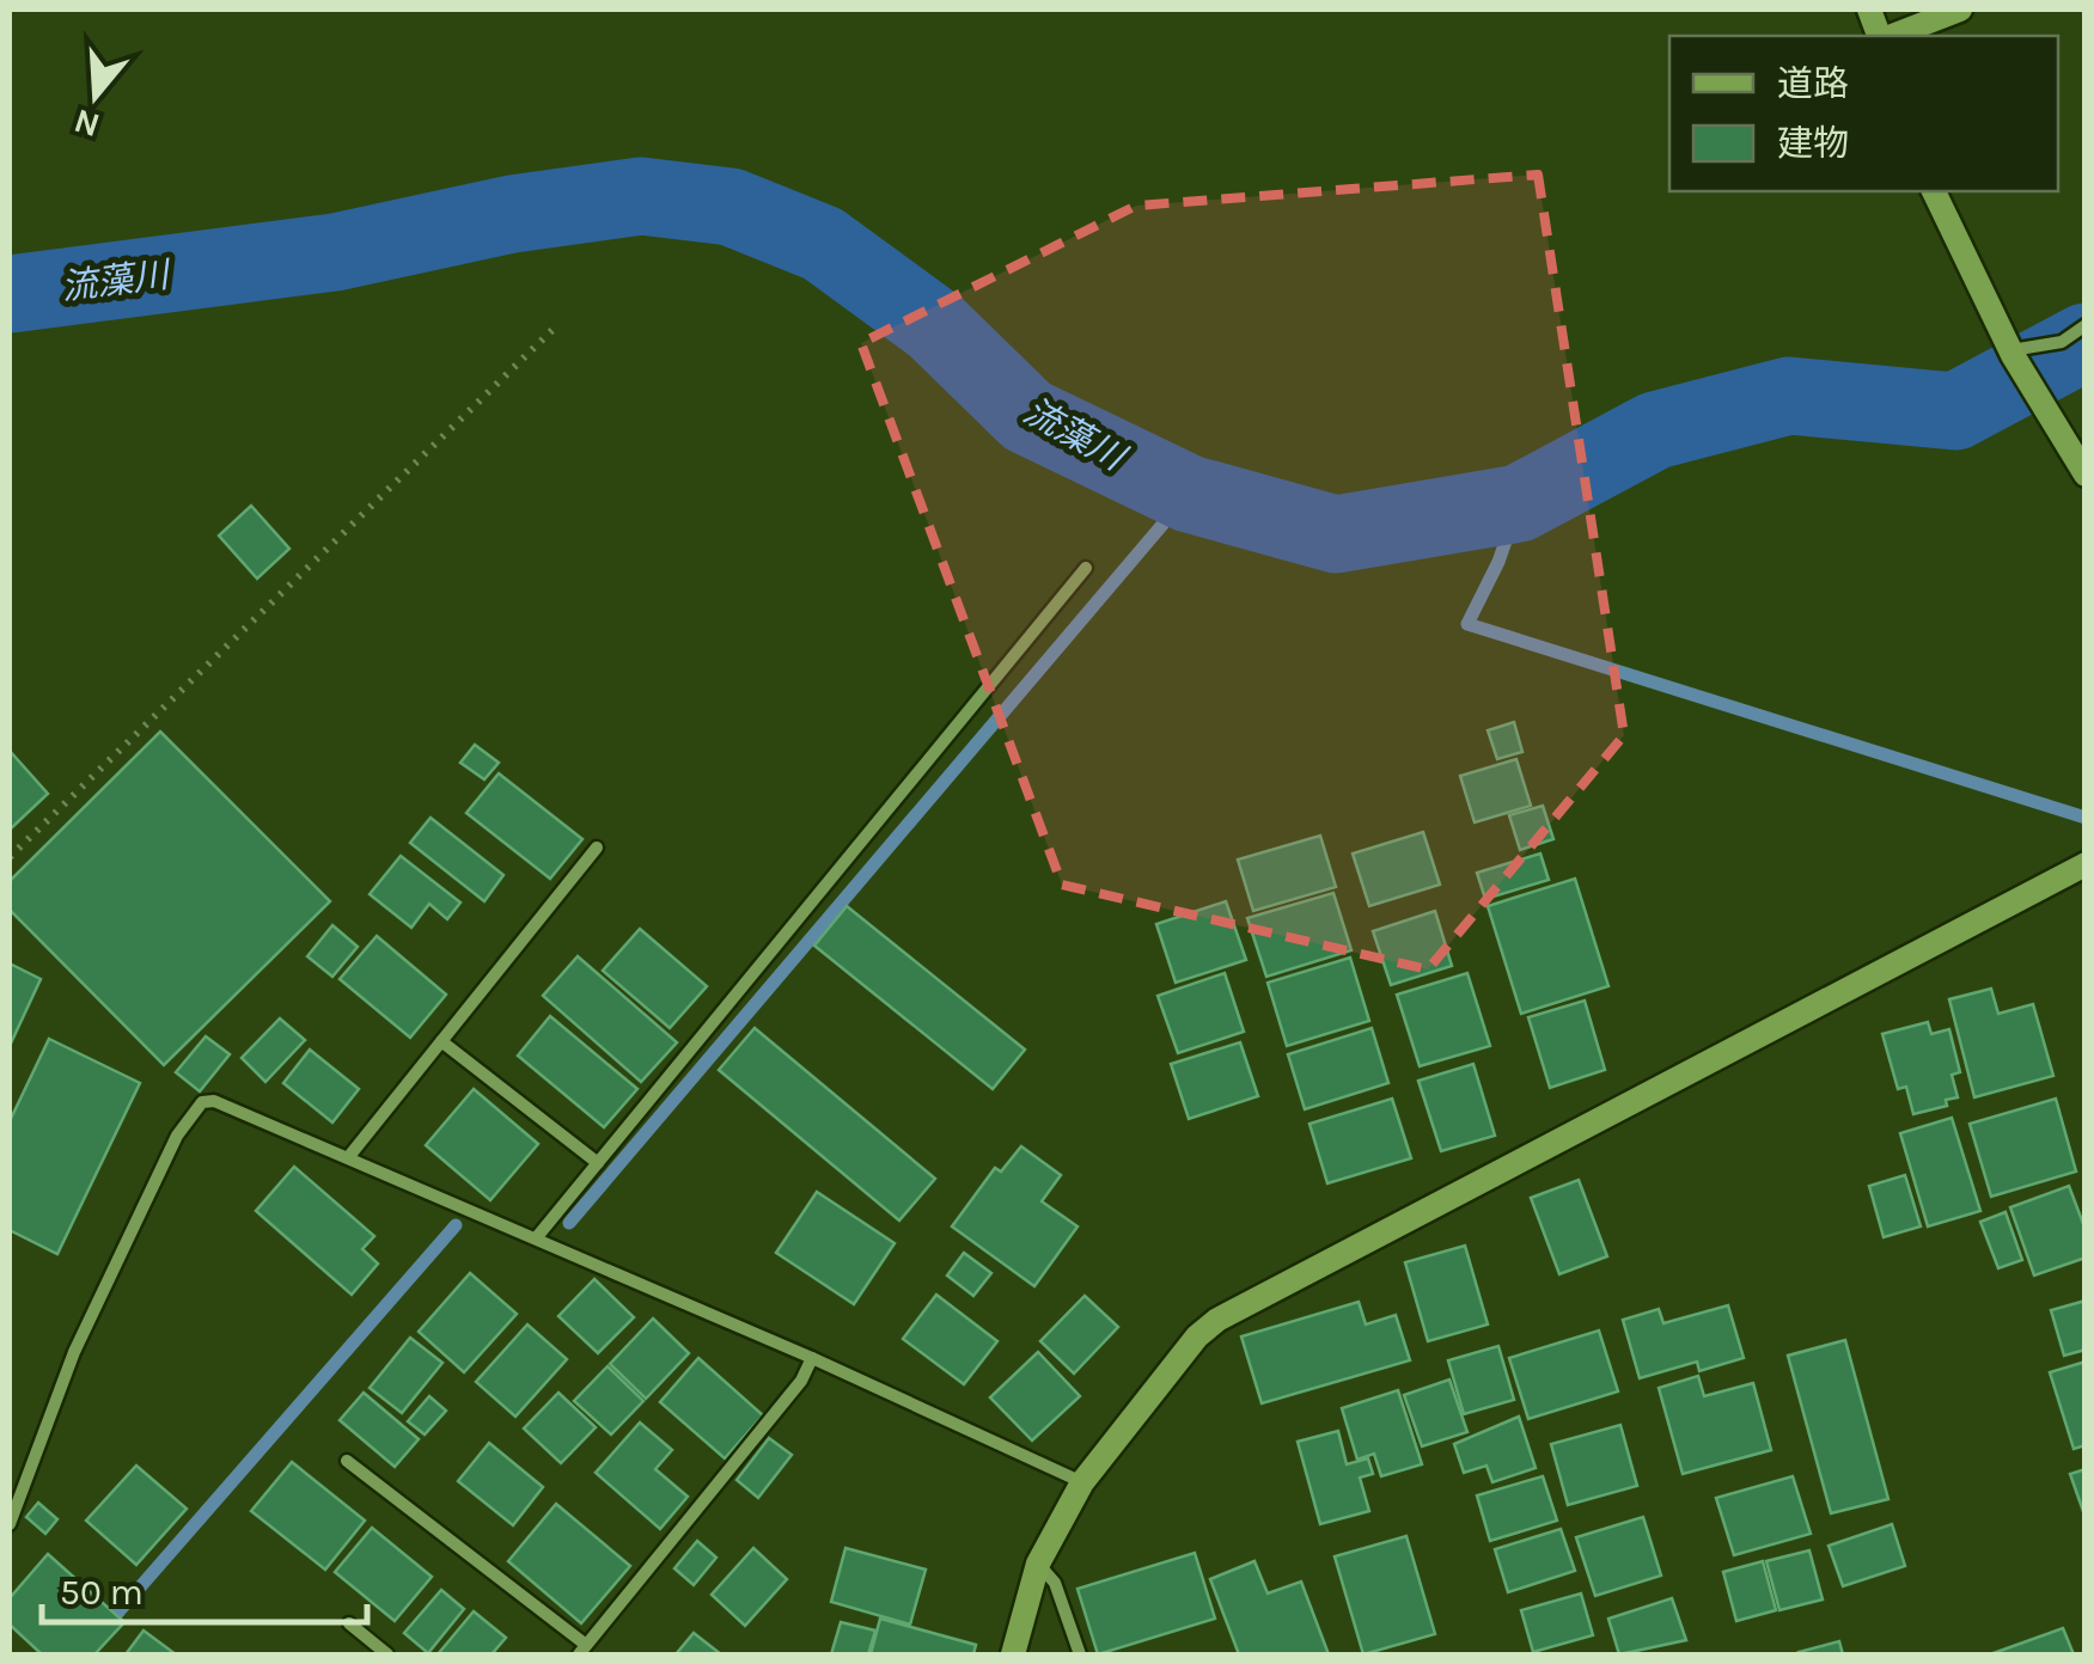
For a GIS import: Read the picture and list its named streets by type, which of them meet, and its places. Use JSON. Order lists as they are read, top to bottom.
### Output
{
  "water": ["流藻川"],
  "legend": ["道路", "建物"],
  "scale_bar": "50 m",
  "north": "bottom"
}
